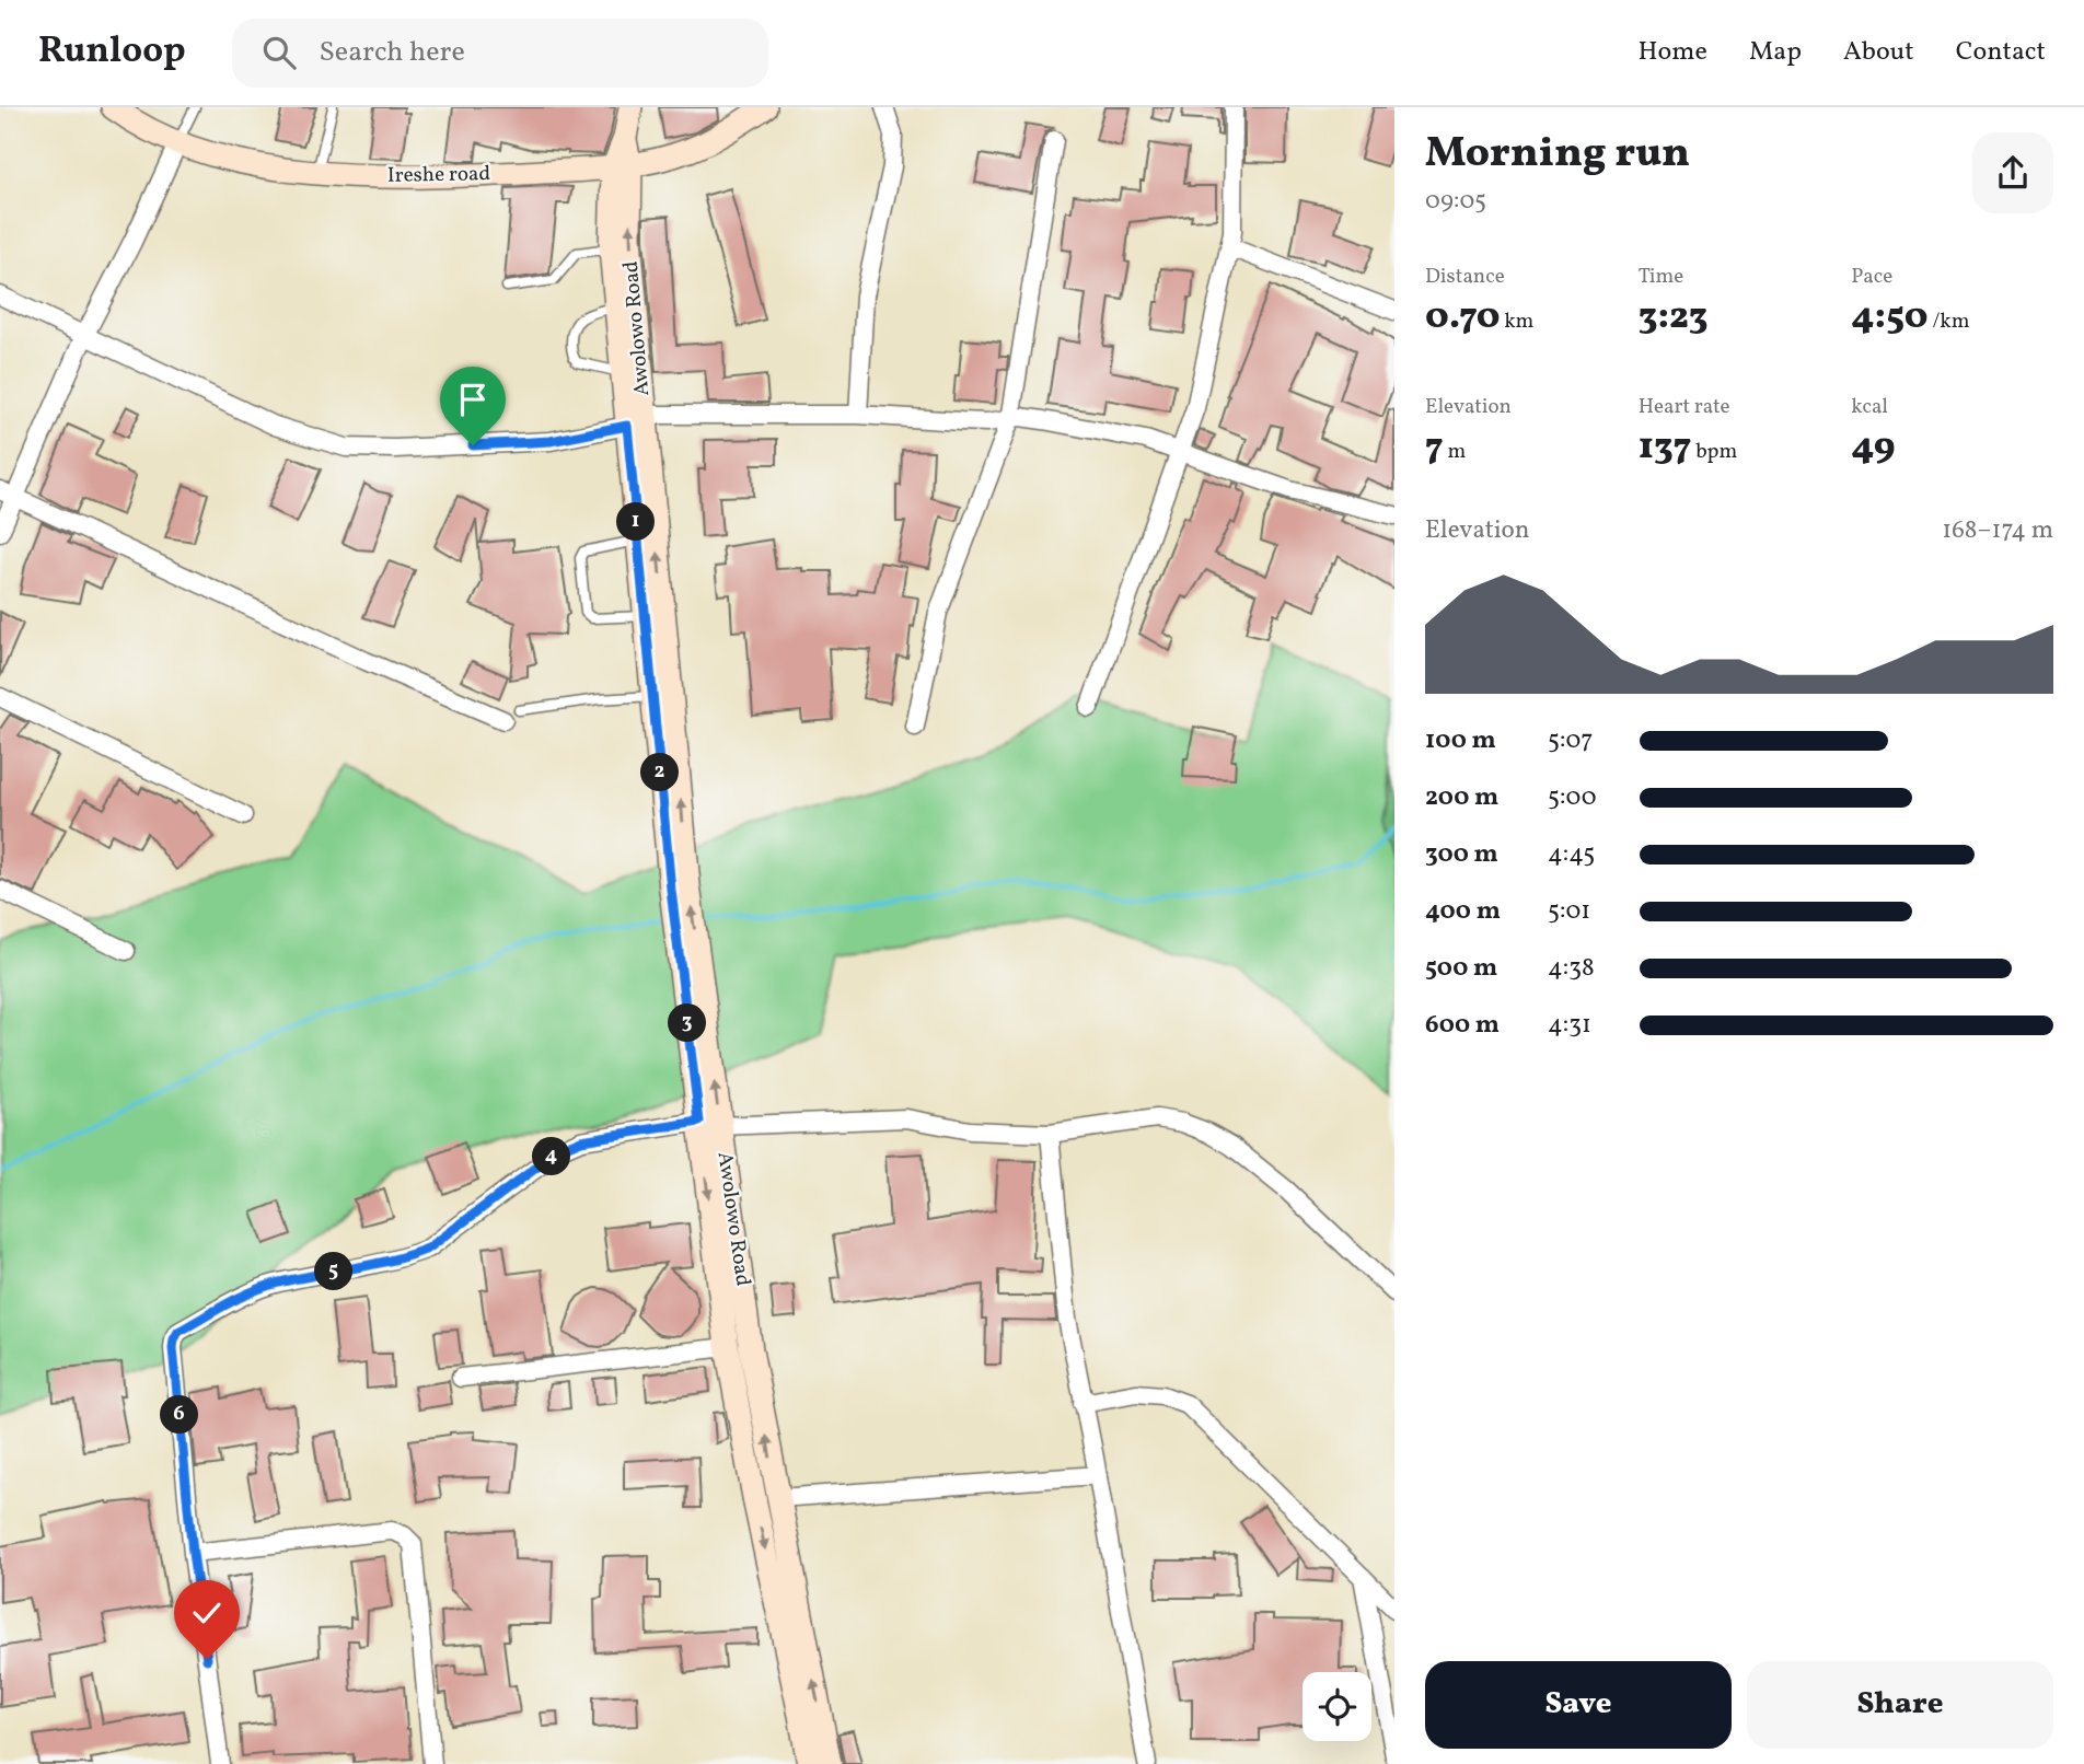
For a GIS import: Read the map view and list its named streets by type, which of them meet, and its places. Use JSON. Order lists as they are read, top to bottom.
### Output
{
  "streets": {
    "main road": ["Ireshe road", "Awolowo Road"]
  },
  "crossings": [
    ["Ireshe road", "Awolowo Road"]
  ],
  "page": {
    "header": "Runloop",
    "search": "Search here",
    "nav": [
      "Home",
      "Map",
      "About",
      "Contact"
    ],
    "heading": ["Morning run", "09:05"],
    "stats": [
      ["Distance", "0.70 km"],
      ["Time", "3:23"],
      ["Pace", "4:50 /km"],
      ["Elevation", "7 m"],
      ["Heart rate", "137 bpm"],
      ["kcal", "49"]
    ],
    "chart": ["Elevation", "168–174 m"],
    "pins": [
      "1",
      "2",
      "3",
      "4",
      "5",
      "6"
    ],
    "list": [
      {
        "name": "100 m",
        "note": "5:07"
      },
      {
        "name": "200 m",
        "note": "5:00"
      },
      {
        "name": "300 m",
        "note": "4:45"
      },
      {
        "name": "400 m",
        "note": "5:01"
      },
      {
        "name": "500 m",
        "note": "4:38"
      },
      {
        "name": "600 m",
        "note": "4:31"
      }
    ],
    "buttons": ["Save", "Share"]
  }
}
